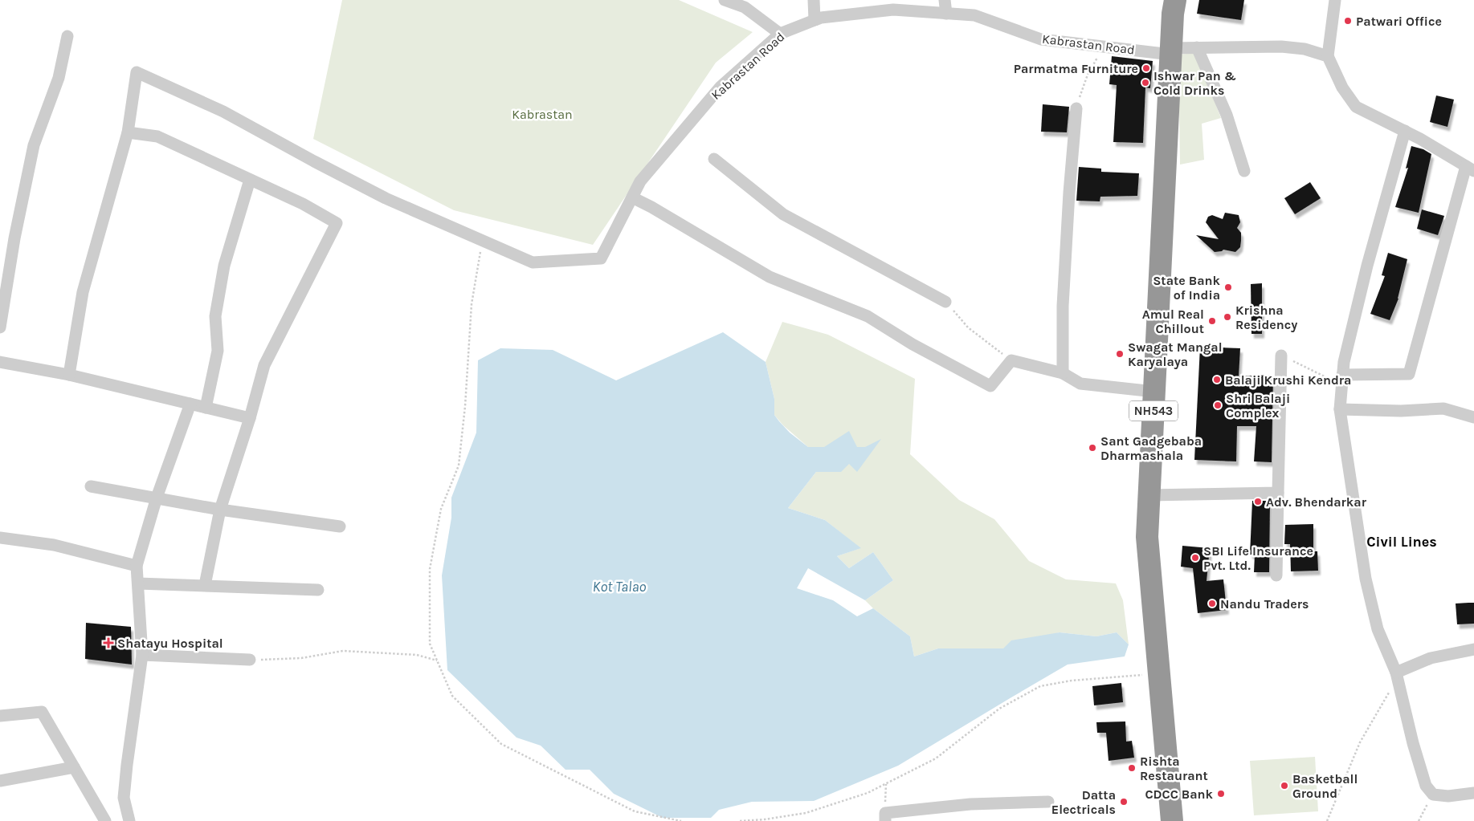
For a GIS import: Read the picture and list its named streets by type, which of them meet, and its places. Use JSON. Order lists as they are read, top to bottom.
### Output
{
  "streets": {
    "highway": ["NH543"],
    "street": ["Kabrastan Road"]
  },
  "crossings": [
    ["Kabrastan Road", "NH543"]
  ],
  "districts": ["Civil Lines"],
  "water": ["Kot Talao"],
  "parks": ["Kabrastan"],
  "places": {
    "other": [
      "Patwari Office",
      "Parmatma Furniture",
      "Ishwar Pan & Cold Drinks",
      "State Bank of India",
      "Krishna Residency",
      "Amul Real Chillout",
      "Swagat Mangal Karyalaya",
      "Balaji Krushi Kendra",
      "Shri Balaji Complex",
      "Sant Gadgebaba Dharmashala",
      "Adv. Bhendarkar",
      "SBI Life Insurance Pvt. Ltd.",
      "Nandu Traders",
      "Rishta Restaurant",
      "Basketball Ground",
      "CDCC Bank",
      "Datta Electricals"
    ],
    "health": ["Shatayu Hospital"]
  }
}
